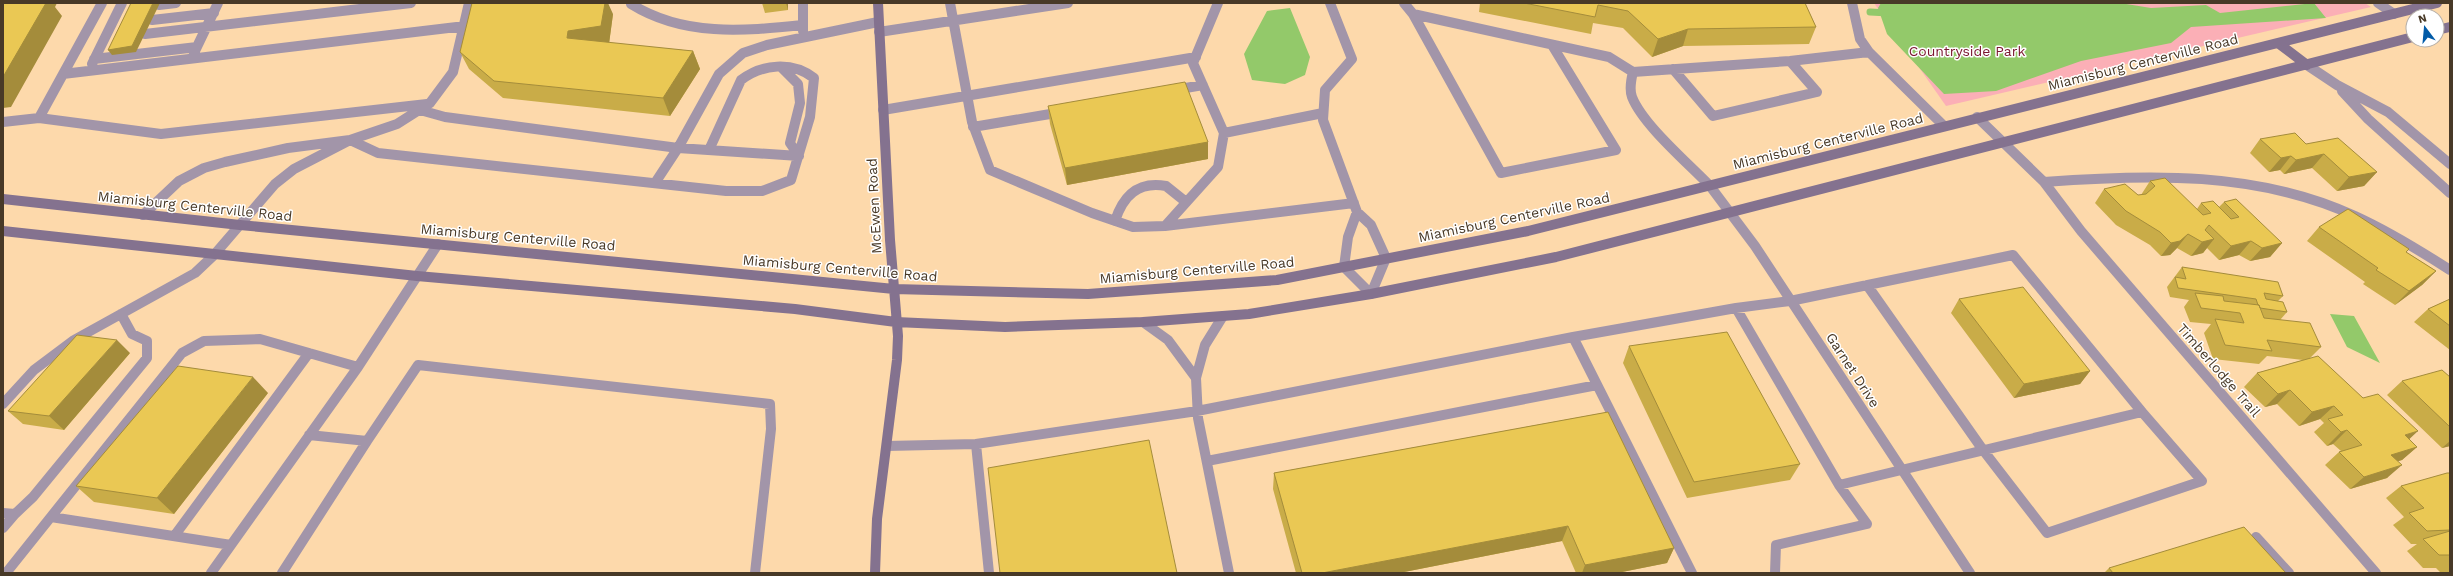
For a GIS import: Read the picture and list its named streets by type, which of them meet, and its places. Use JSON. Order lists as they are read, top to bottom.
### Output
{
  "streets": {
    "main road": ["Miamisburg Centerville Road", "McEwen Road"],
    "street": ["Garnet Drive", "Timberlodge Trail"]
  },
  "crossings": [
    ["Miamisburg Centerville Road", "McEwen Road"],
    ["Miamisburg Centerville Road", "Garnet Drive"],
    ["Miamisburg Centerville Road", "Timberlodge Trail"]
  ],
  "parks": ["Countryside Park"],
  "north": "top"
}
